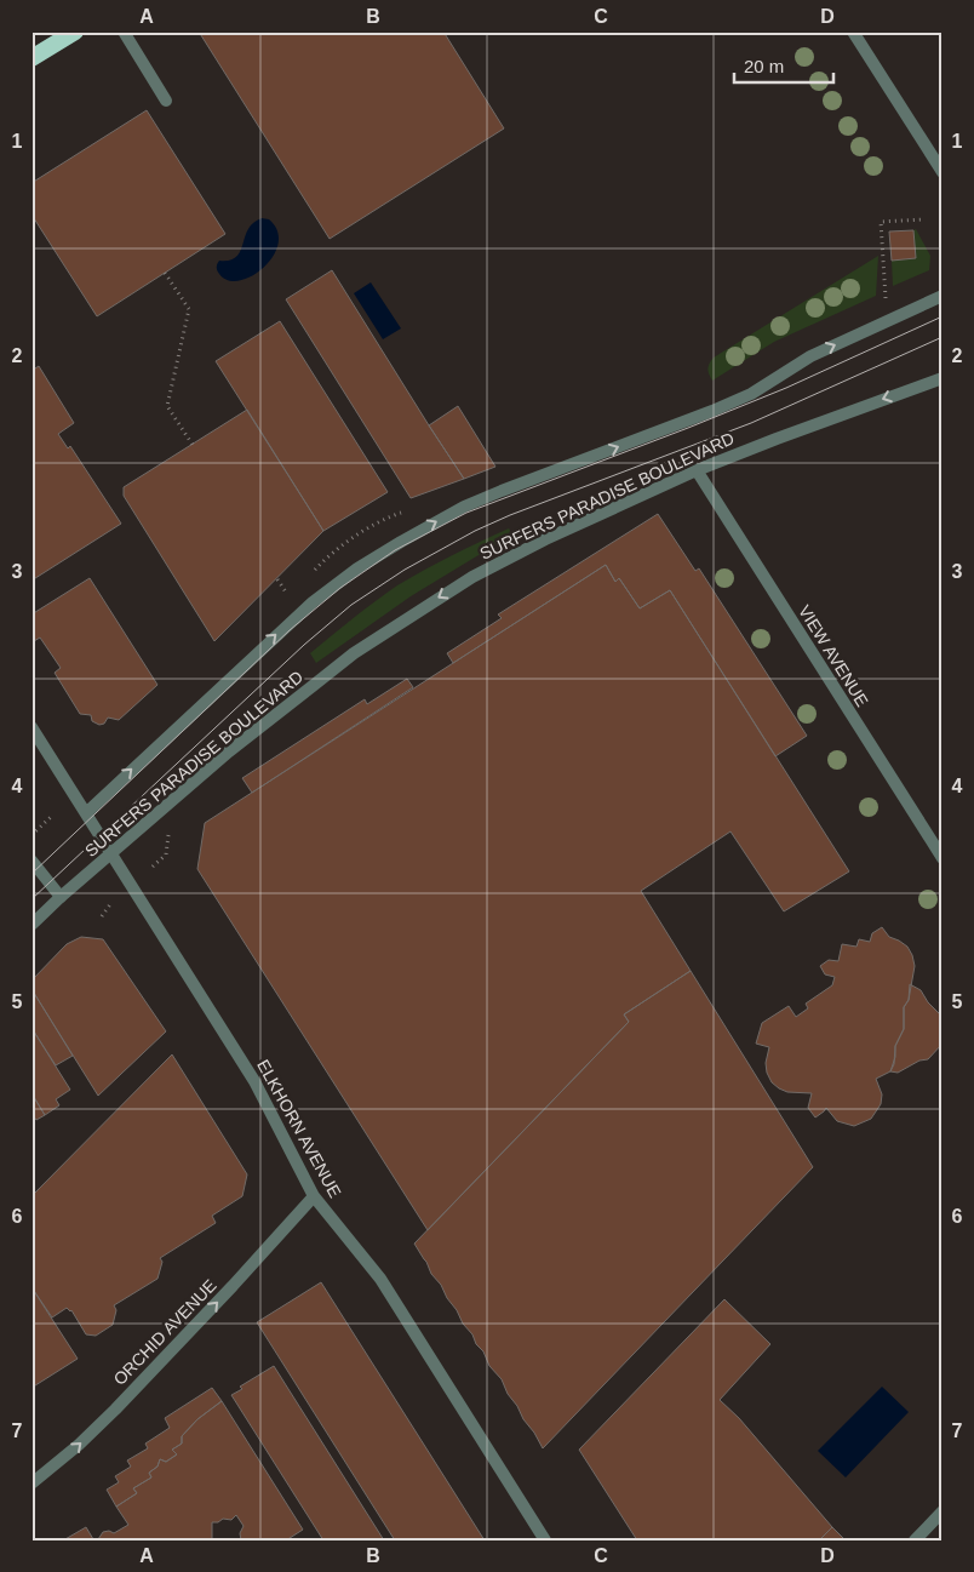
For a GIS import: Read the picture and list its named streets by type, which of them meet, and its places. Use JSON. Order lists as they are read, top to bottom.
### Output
{
  "streets": {
    "street": [
      "SURFERS PARADISE BOULEVARD",
      "VIEW AVENUE",
      "ELKHORN AVENUE",
      "ORCHID AVENUE"
    ]
  },
  "crossings": [
    ["SURFERS PARADISE BOULEVARD", "VIEW AVENUE"],
    ["SURFERS PARADISE BOULEVARD", "ELKHORN AVENUE"],
    ["ELKHORN AVENUE", "ORCHID AVENUE"]
  ],
  "one_way": ["ORCHID AVENUE"],
  "scale_bar": "20 m",
  "grid": {
    "columns": [
      "A",
      "B",
      "C",
      "D"
    ],
    "rows": [
      "1",
      "2",
      "3",
      "4",
      "5",
      "6",
      "7"
    ]
  }
}
